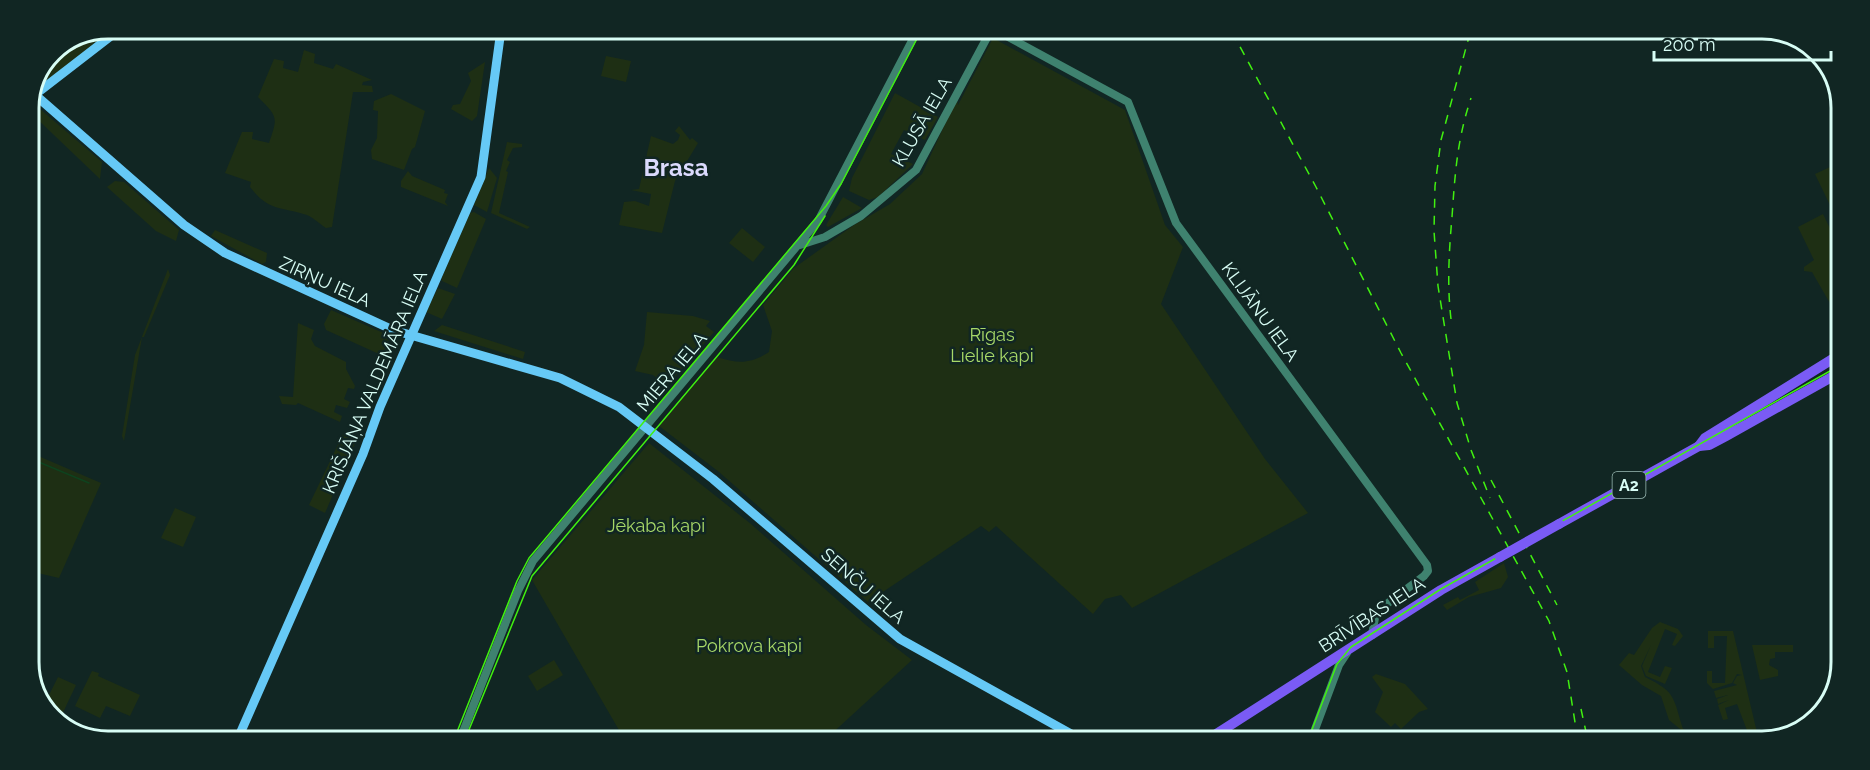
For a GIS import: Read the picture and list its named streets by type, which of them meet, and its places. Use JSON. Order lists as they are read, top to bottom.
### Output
{
  "streets": {
    "highway": ["A2", "BRĪVĪBAS IELA"],
    "main road": ["ZIRŅU IELA", "KRIŠJĀŅA VALDEMĀRA IELA", "SENČU IELA"],
    "street": ["KLUSĀ IELA", "KLIJĀNU IELA", "MIERA IELA"]
  },
  "crossings": [
    ["KLUSĀ IELA", "MIERA IELA"],
    ["ZIRŅU IELA", "MIERA IELA"],
    ["ZIRŅU IELA", "KRIŠJĀŅA VALDEMĀRA IELA"],
    ["ZIRŅU IELA", "SENČU IELA"],
    ["KLIJĀNU IELA", "BRĪVĪBAS IELA"],
    ["MIERA IELA", "SENČU IELA"],
    ["A2", "BRĪVĪBAS IELA"]
  ],
  "districts": ["Brasa"],
  "parks": ["Rīgas Lielie kapi", "Jēkaba kapi", "Pokrova kapi"],
  "scale_bar": "200 m"
}
